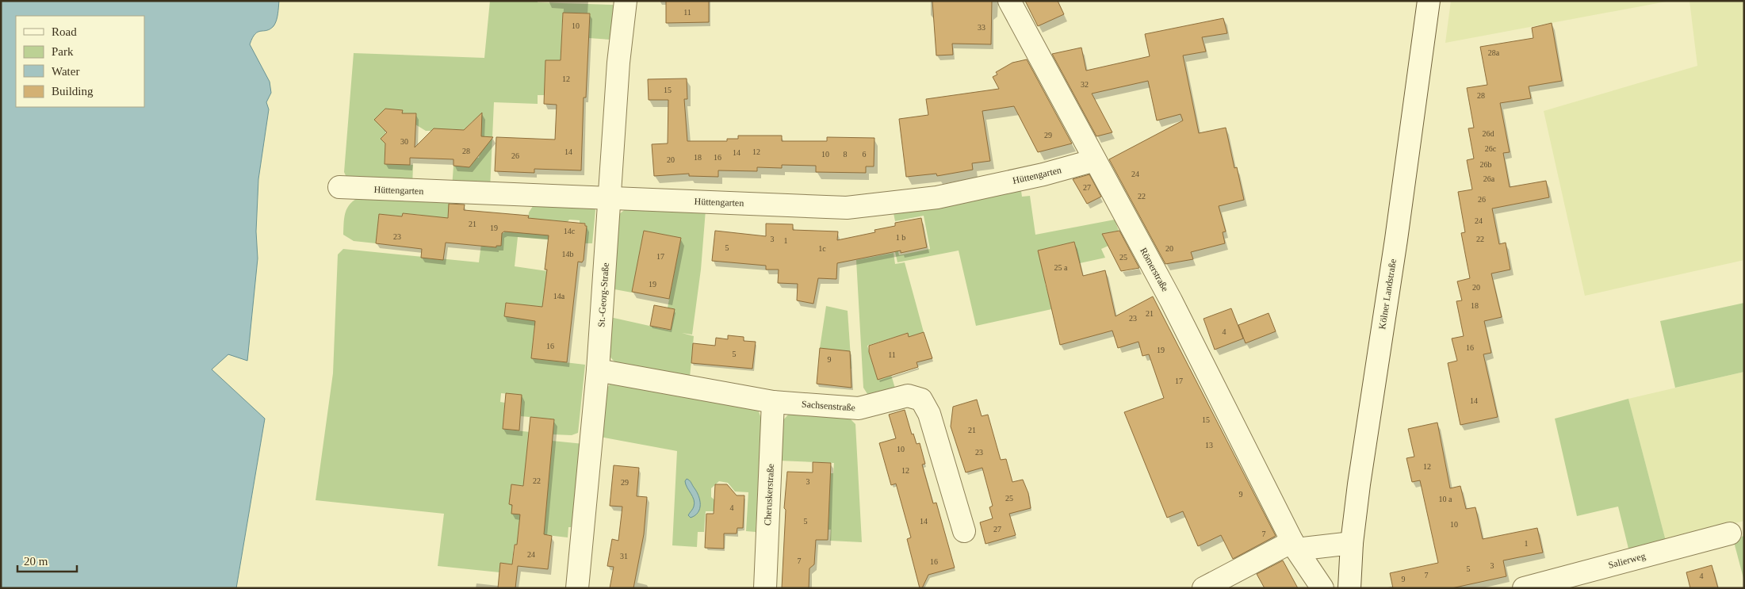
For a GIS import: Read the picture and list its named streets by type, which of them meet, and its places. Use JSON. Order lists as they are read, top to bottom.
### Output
{
  "streets": {
    "street": [
      "Hüttengarten",
      "Römerstraße",
      "Kölner Landstraße",
      "St.-Georg-Straße",
      "Sachsenstraße",
      "Cheruskerstraße",
      "Salierweg"
    ]
  },
  "crossings": [
    ["Hüttengarten", "Römerstraße"],
    ["Hüttengarten", "St.-Georg-Straße"],
    ["St.-Georg-Straße", "Sachsenstraße"],
    ["Sachsenstraße", "Cheruskerstraße"]
  ],
  "house_numbers": [
    "11",
    "10",
    "33",
    "28a",
    "12",
    "32",
    "15",
    "28",
    "26d",
    "29",
    "30",
    "26c",
    "28",
    "14",
    "12",
    "14",
    "10",
    "8",
    "6",
    "26",
    "18",
    "16",
    "20",
    "26b",
    "24",
    "26a",
    "27",
    "22",
    "26",
    "24",
    "21",
    "19",
    "14c",
    "23",
    "1 b",
    "3",
    "22",
    "1",
    "5",
    "1c",
    "20",
    "14b",
    "17",
    "25",
    "25 a",
    "19",
    "20",
    "14a",
    "18",
    "21",
    "23",
    "4",
    "16",
    "16",
    "19",
    "5",
    "11",
    "9",
    "17",
    "14",
    "15",
    "21",
    "13",
    "10",
    "23",
    "12",
    "12",
    "22",
    "3",
    "29",
    "9",
    "25",
    "10 a",
    "4",
    "5",
    "14",
    "10",
    "27",
    "7",
    "1",
    "24",
    "31",
    "7",
    "16",
    "3",
    "5",
    "7",
    "4",
    "9"
  ],
  "legend": [
    "Road",
    "Park",
    "Water",
    "Building"
  ],
  "scale_bar": "20 m"
}
